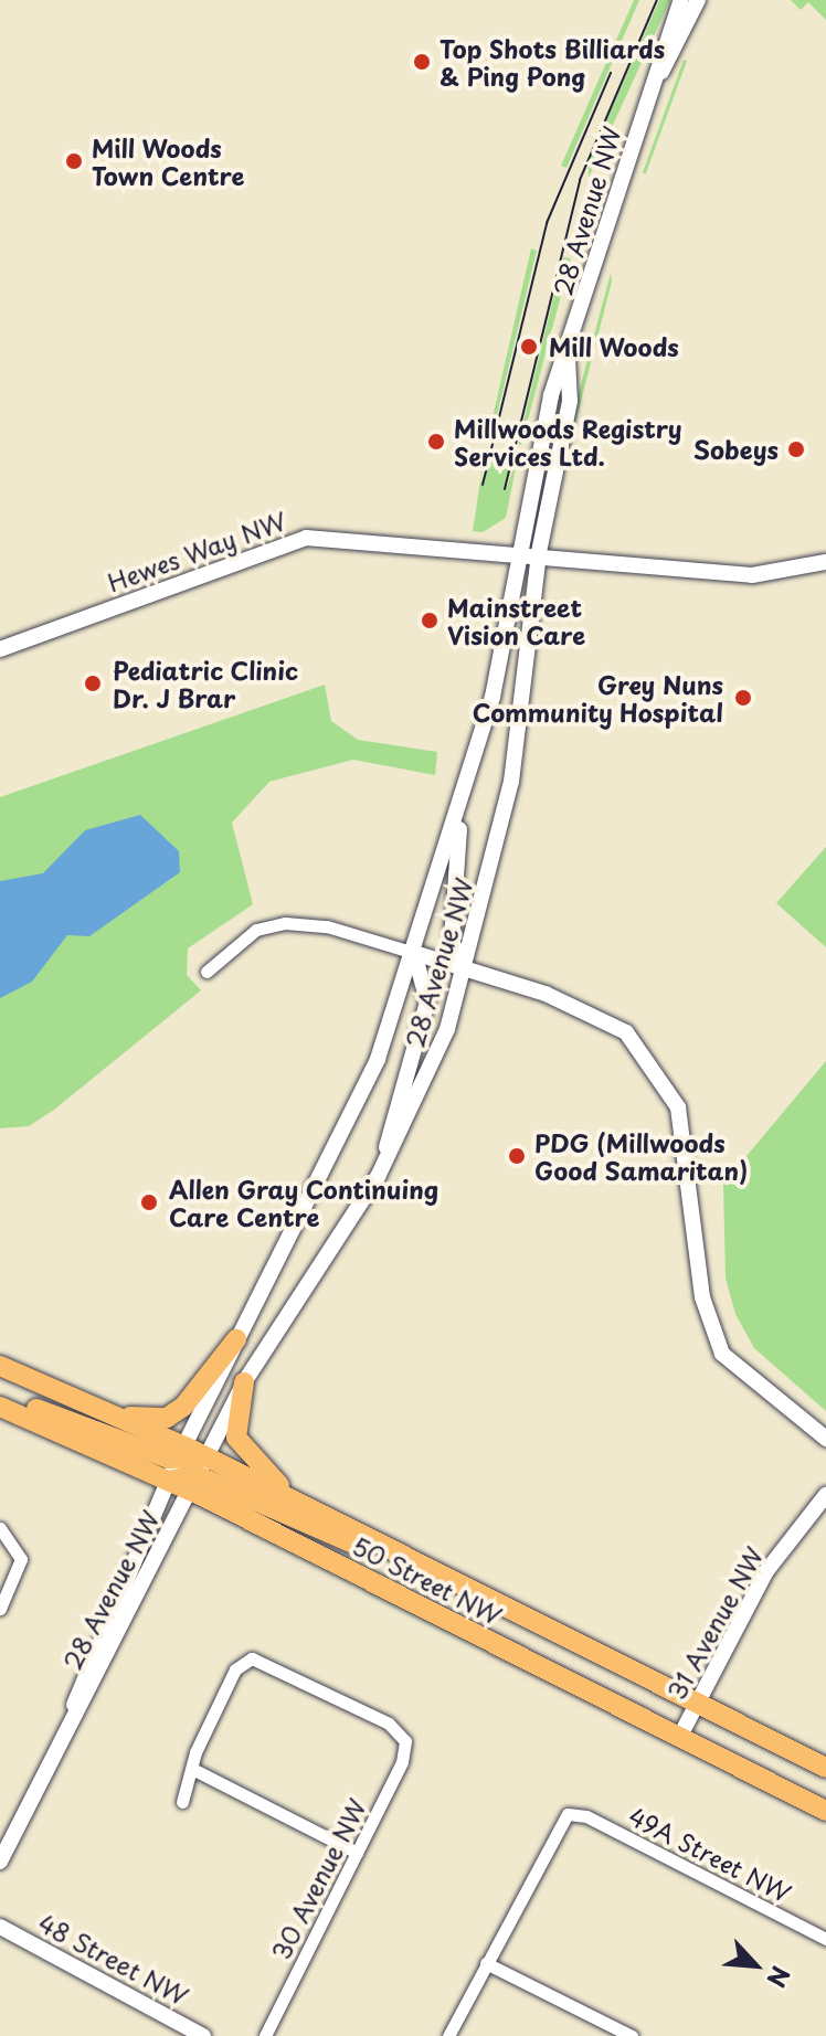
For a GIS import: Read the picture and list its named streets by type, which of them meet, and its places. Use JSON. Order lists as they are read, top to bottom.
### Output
{
  "streets": {
    "main road": ["50 Street NW"],
    "street": [
      "28 Avenue NW",
      "Hewes Way NW",
      "31 Avenue NW",
      "49A Street NW",
      "30 Avenue NW",
      "48 Street NW"
    ]
  },
  "crossings": [
    ["28 Avenue NW", "Hewes Way NW"],
    ["28 Avenue NW", "50 Street NW"],
    ["50 Street NW", "31 Avenue NW"]
  ],
  "places": [
    "Top Shots Billiards & Ping Pong",
    "Mill Woods Town Centre",
    "Mill Woods",
    "Millwoods Registry Services Ltd.",
    "Sobeys",
    "Mainstreet Vision Care",
    "Pediatric Clinic Dr. J Brar",
    "Grey Nuns Community Hospital",
    "PDG (Millwoods Good Samaritan)",
    "Allen Gray Continuing Care Centre"
  ],
  "north": "bottom right"
}
